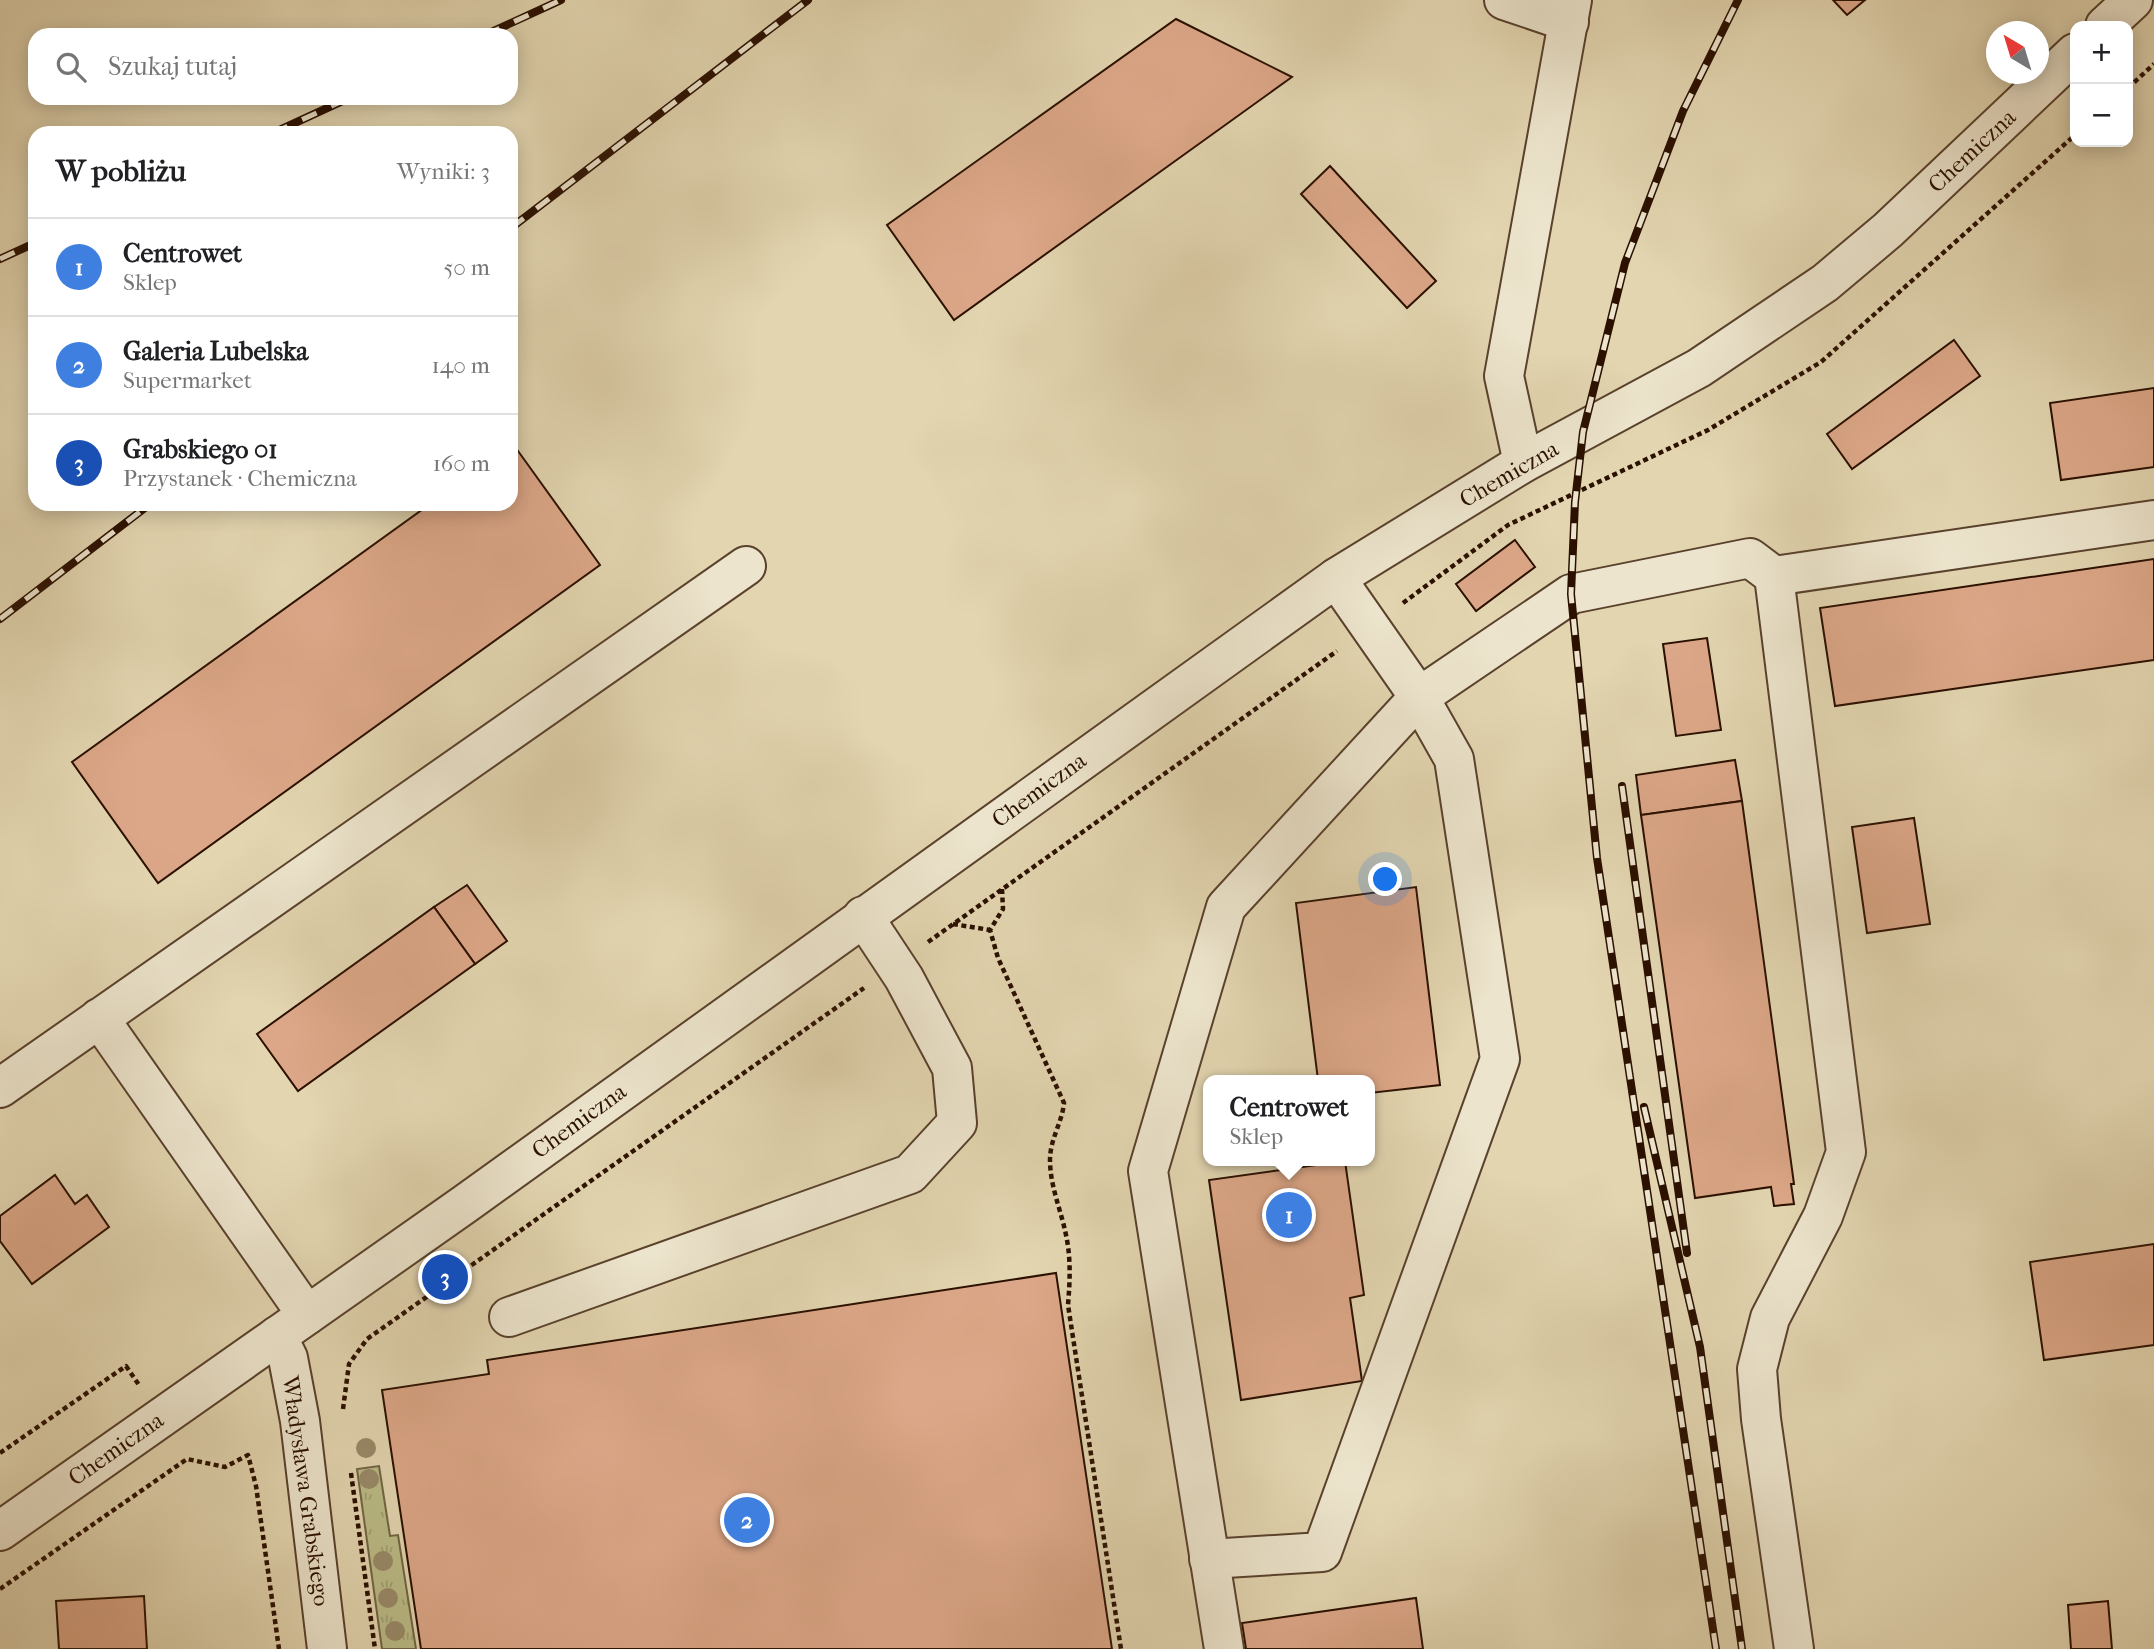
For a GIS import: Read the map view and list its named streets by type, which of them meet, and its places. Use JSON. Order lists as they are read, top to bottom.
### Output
{
  "streets": {
    "street": ["Chemiczna", "Władysława Grabskiego"]
  },
  "crossings": [
    ["Chemiczna", "Władysława Grabskiego"]
  ],
  "north": "top left",
  "page": {
    "map_buttons": ["+", "−"],
    "search": "Szukaj tutaj",
    "heading": ["W pobliżu", "Wyniki: 3"],
    "list": [
      {
        "mark": "1",
        "name": "Centrowet",
        "note": "Sklep",
        "value": "50 m"
      },
      {
        "mark": "2",
        "name": "Galeria Lubelska",
        "note": "Supermarket",
        "value": "140 m"
      },
      {
        "mark": "3",
        "name": "Grabskiego 01",
        "note": "Przystanek · Chemiczna",
        "value": "160 m"
      }
    ],
    "popup": ["Centrowet", "Sklep"],
    "pins": ["1", "3", "2"]
  }
}
